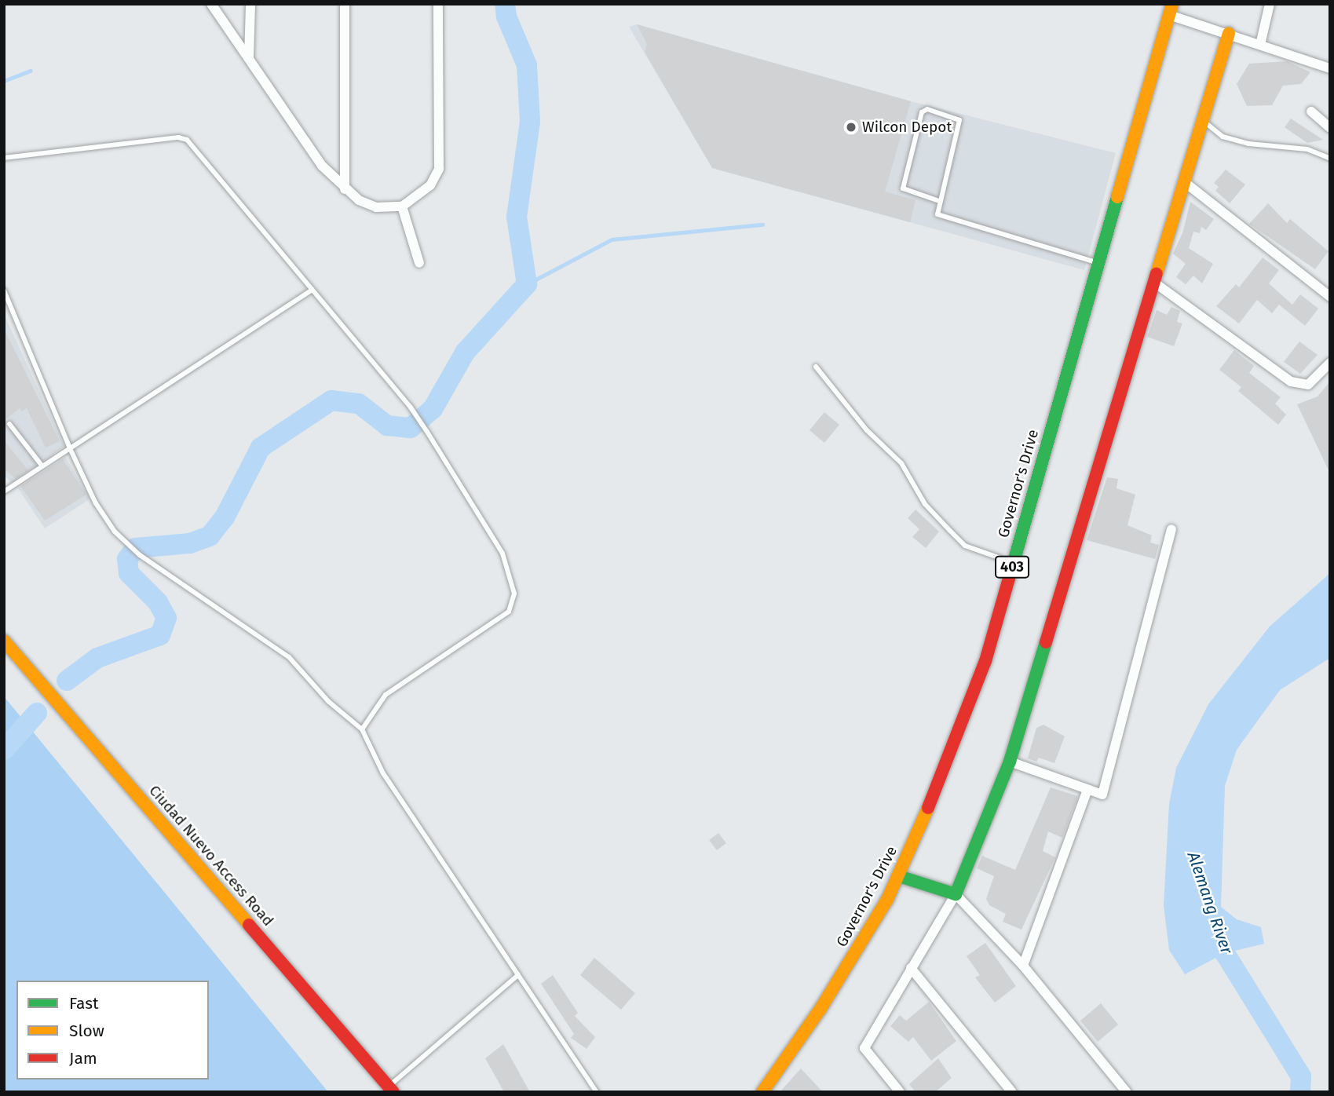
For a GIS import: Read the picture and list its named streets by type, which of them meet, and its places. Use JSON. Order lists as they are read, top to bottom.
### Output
{
  "streets": {
    "street": ["Governor's Drive", "403", "Ciudad Nuevo Access Road"]
  },
  "water": ["Alemang River"],
  "places": ["Wilcon Depot"],
  "legend": ["Fast", "Slow", "Jam"]
}
